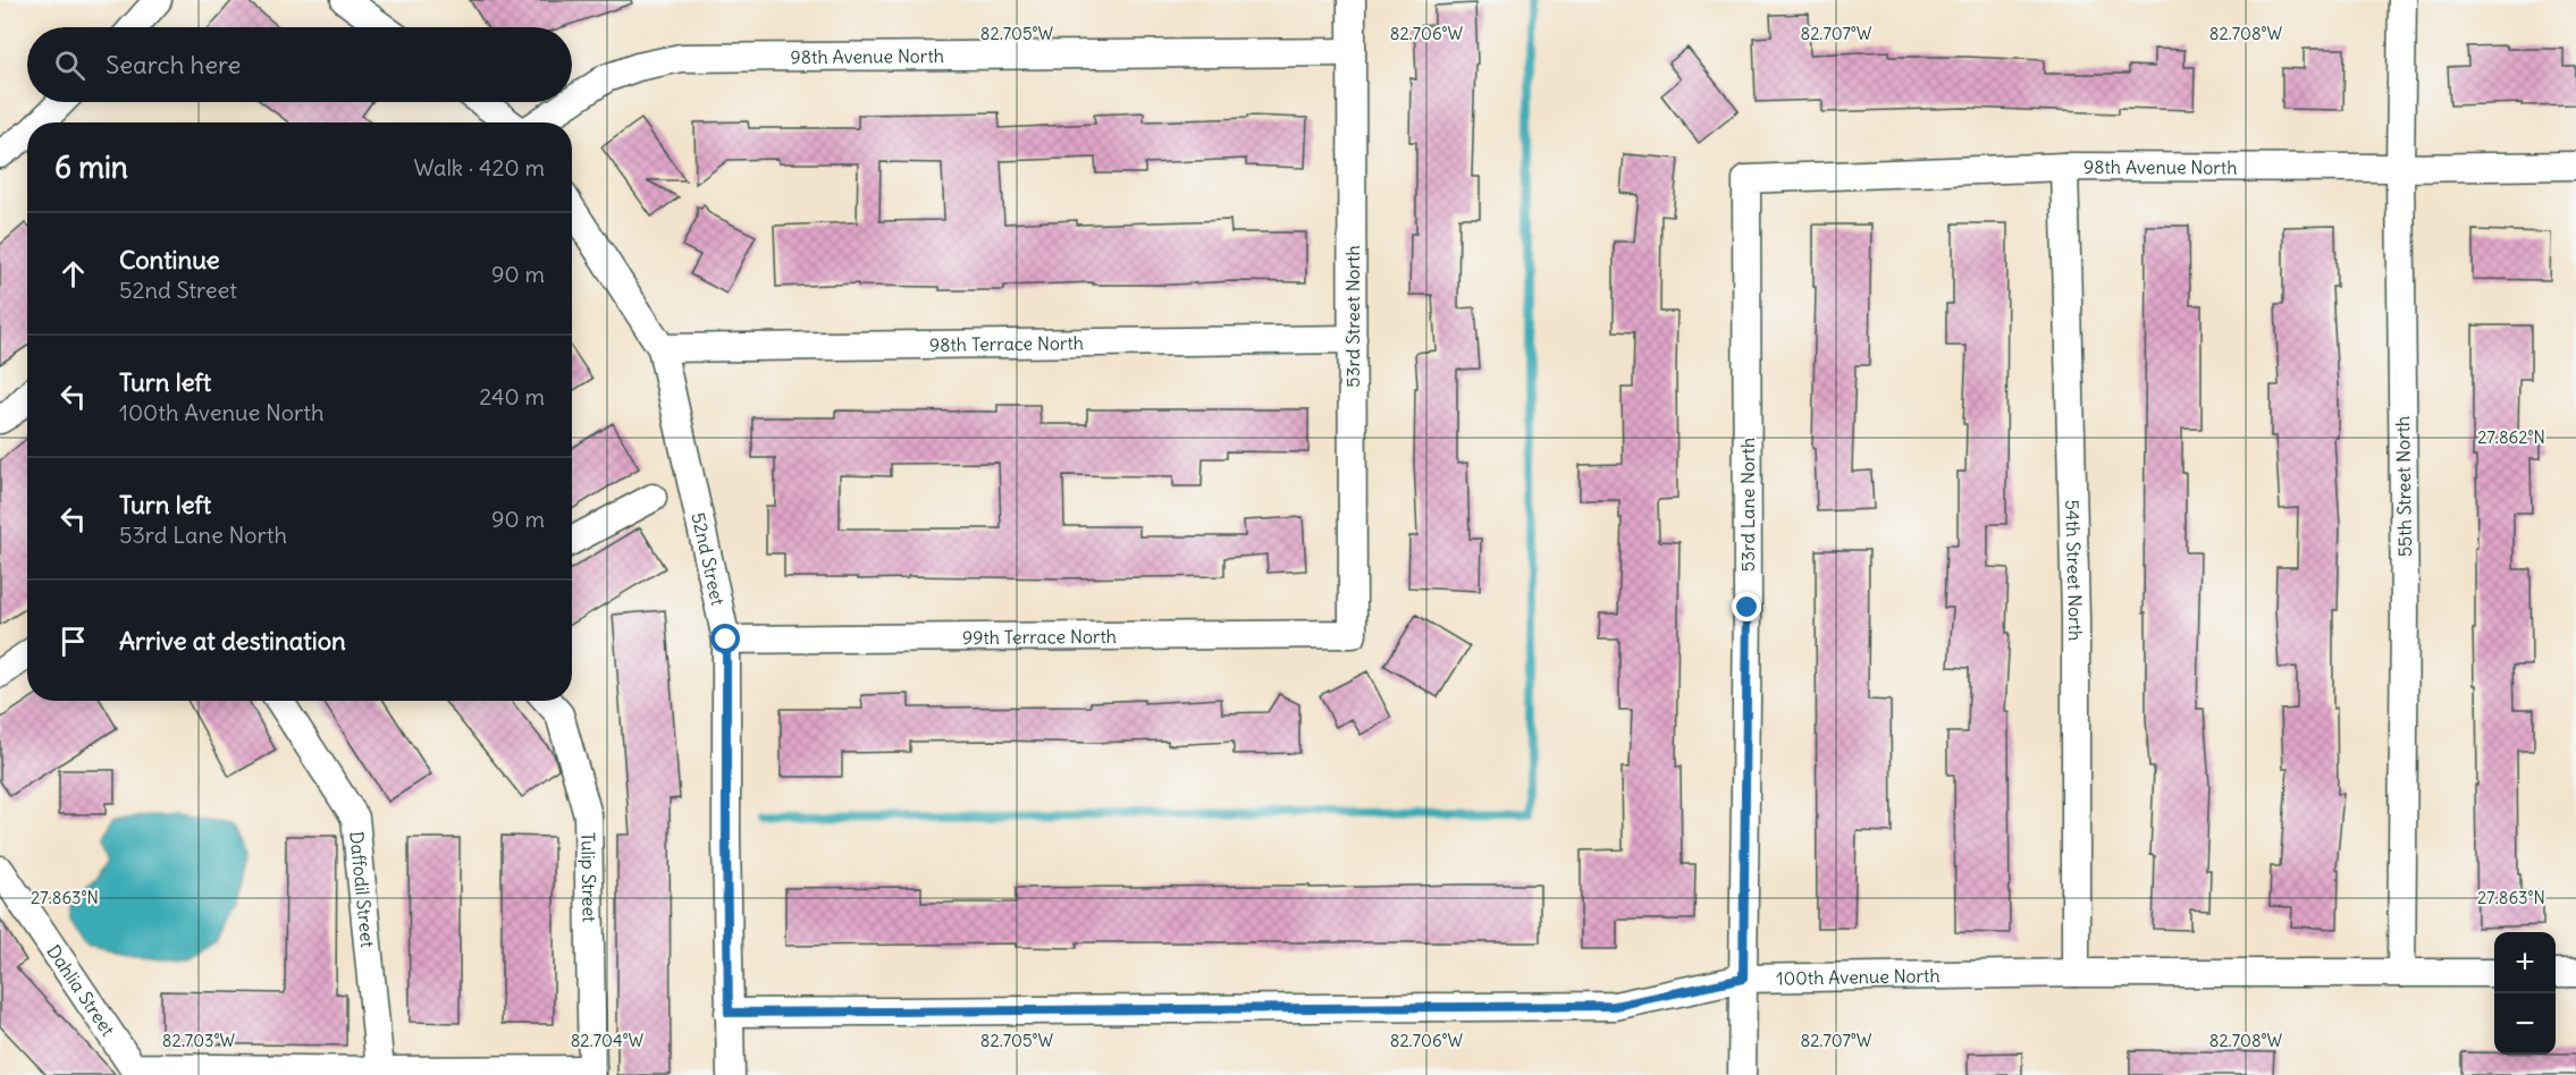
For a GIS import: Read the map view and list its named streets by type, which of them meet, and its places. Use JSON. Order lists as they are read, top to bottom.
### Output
{
  "streets": {
    "street": [
      "98th Avenue North",
      "53rd Street North",
      "98th Terrace North",
      "55th Street North",
      "53rd Lane North",
      "52nd Street",
      "54th Street North",
      "99th Terrace North",
      "Tulip Street",
      "Daffodil Street",
      "100th Avenue North",
      "Dahlia Street"
    ]
  },
  "crossings": [
    ["98th Avenue North", "53rd Street North"],
    ["98th Avenue North", "55th Street North"],
    ["98th Avenue North", "53rd Lane North"],
    ["98th Avenue North", "54th Street North"],
    ["53rd Street North", "98th Terrace North"],
    ["53rd Street North", "99th Terrace North"],
    ["98th Terrace North", "52nd Street"],
    ["55th Street North", "100th Avenue North"],
    ["53rd Lane North", "100th Avenue North"],
    ["52nd Street", "99th Terrace North"],
    ["52nd Street", "100th Avenue North"],
    ["54th Street North", "100th Avenue North"],
    ["Tulip Street", "Dahlia Street"],
    ["Daffodil Street", "Dahlia Street"]
  ],
  "page": {
    "search": "Search here",
    "heading": ["6 min", "Walk · 420 m"],
    "list": [
      ["Continue", "52nd Street", "90 m"],
      ["Turn left", "100th Avenue North", "240 m"],
      ["Turn left", "53rd Lane North", "90 m"],
      "Arrive at destination"
    ],
    "map_buttons": ["+", "−"]
  },
  "coordinates": [
    "82.705°W",
    "82.706°W",
    "82.707°W",
    "82.708°W",
    "27.862°N",
    "27.863°N",
    "82.703°W",
    "82.704°W"
  ]
}
